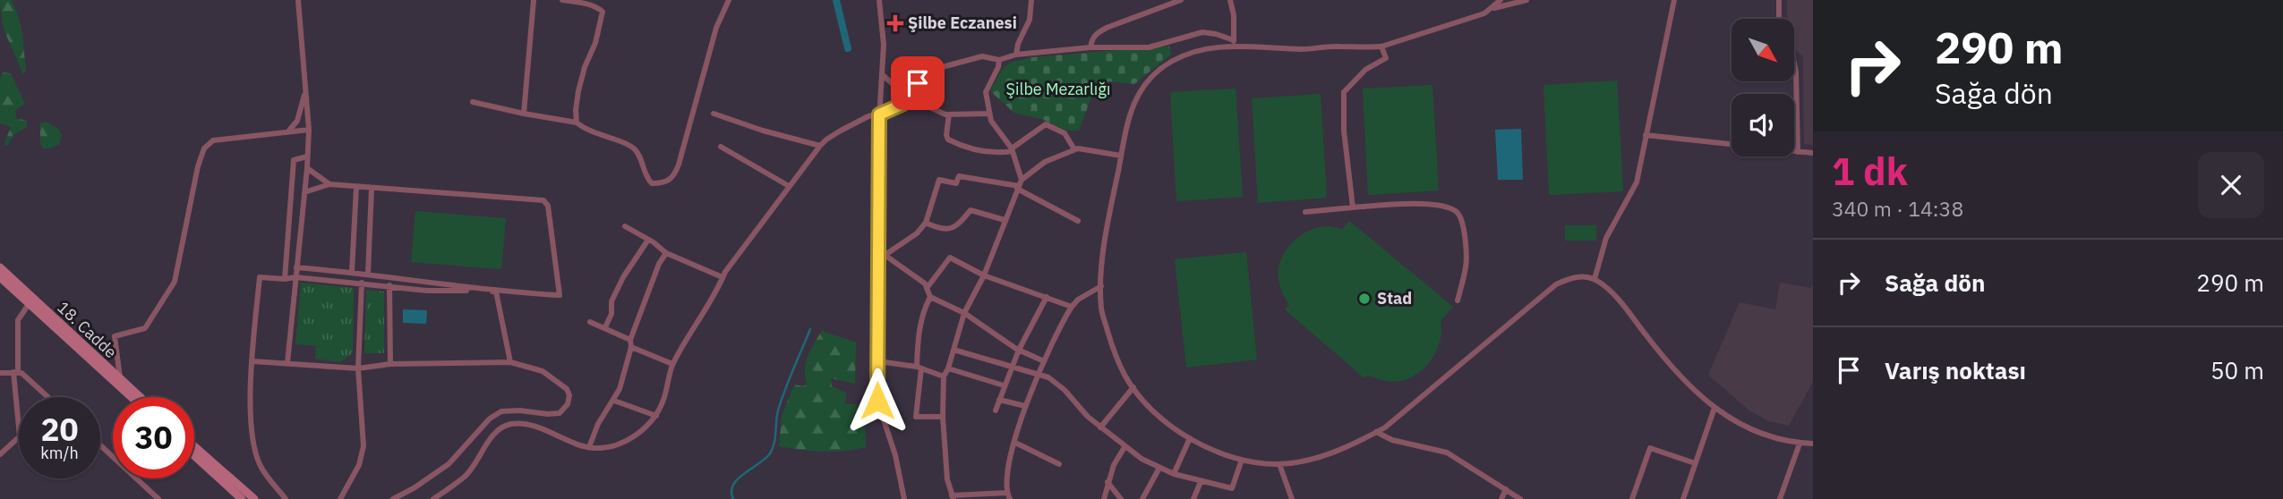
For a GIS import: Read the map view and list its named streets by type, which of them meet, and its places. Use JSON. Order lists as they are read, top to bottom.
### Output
{
  "streets": {
    "street": ["18. Cadde"]
  },
  "parks": ["Şilbe Mezarlığı"],
  "places": {
    "health": ["Şilbe Eczanesi"],
    "other": ["Stad"]
  },
  "north": "bottom right",
  "page": {
    "turn": ["290 m", "Sağa dön"],
    "heading": ["1 dk", "340 m · 14:38"],
    "list": [
      {
        "name": "Sağa dön",
        "value": "290 m"
      },
      {
        "name": "Varış noktası",
        "value": "50 m"
      }
    ],
    "speed": "20 km/h",
    "limit": "30"
  }
}
